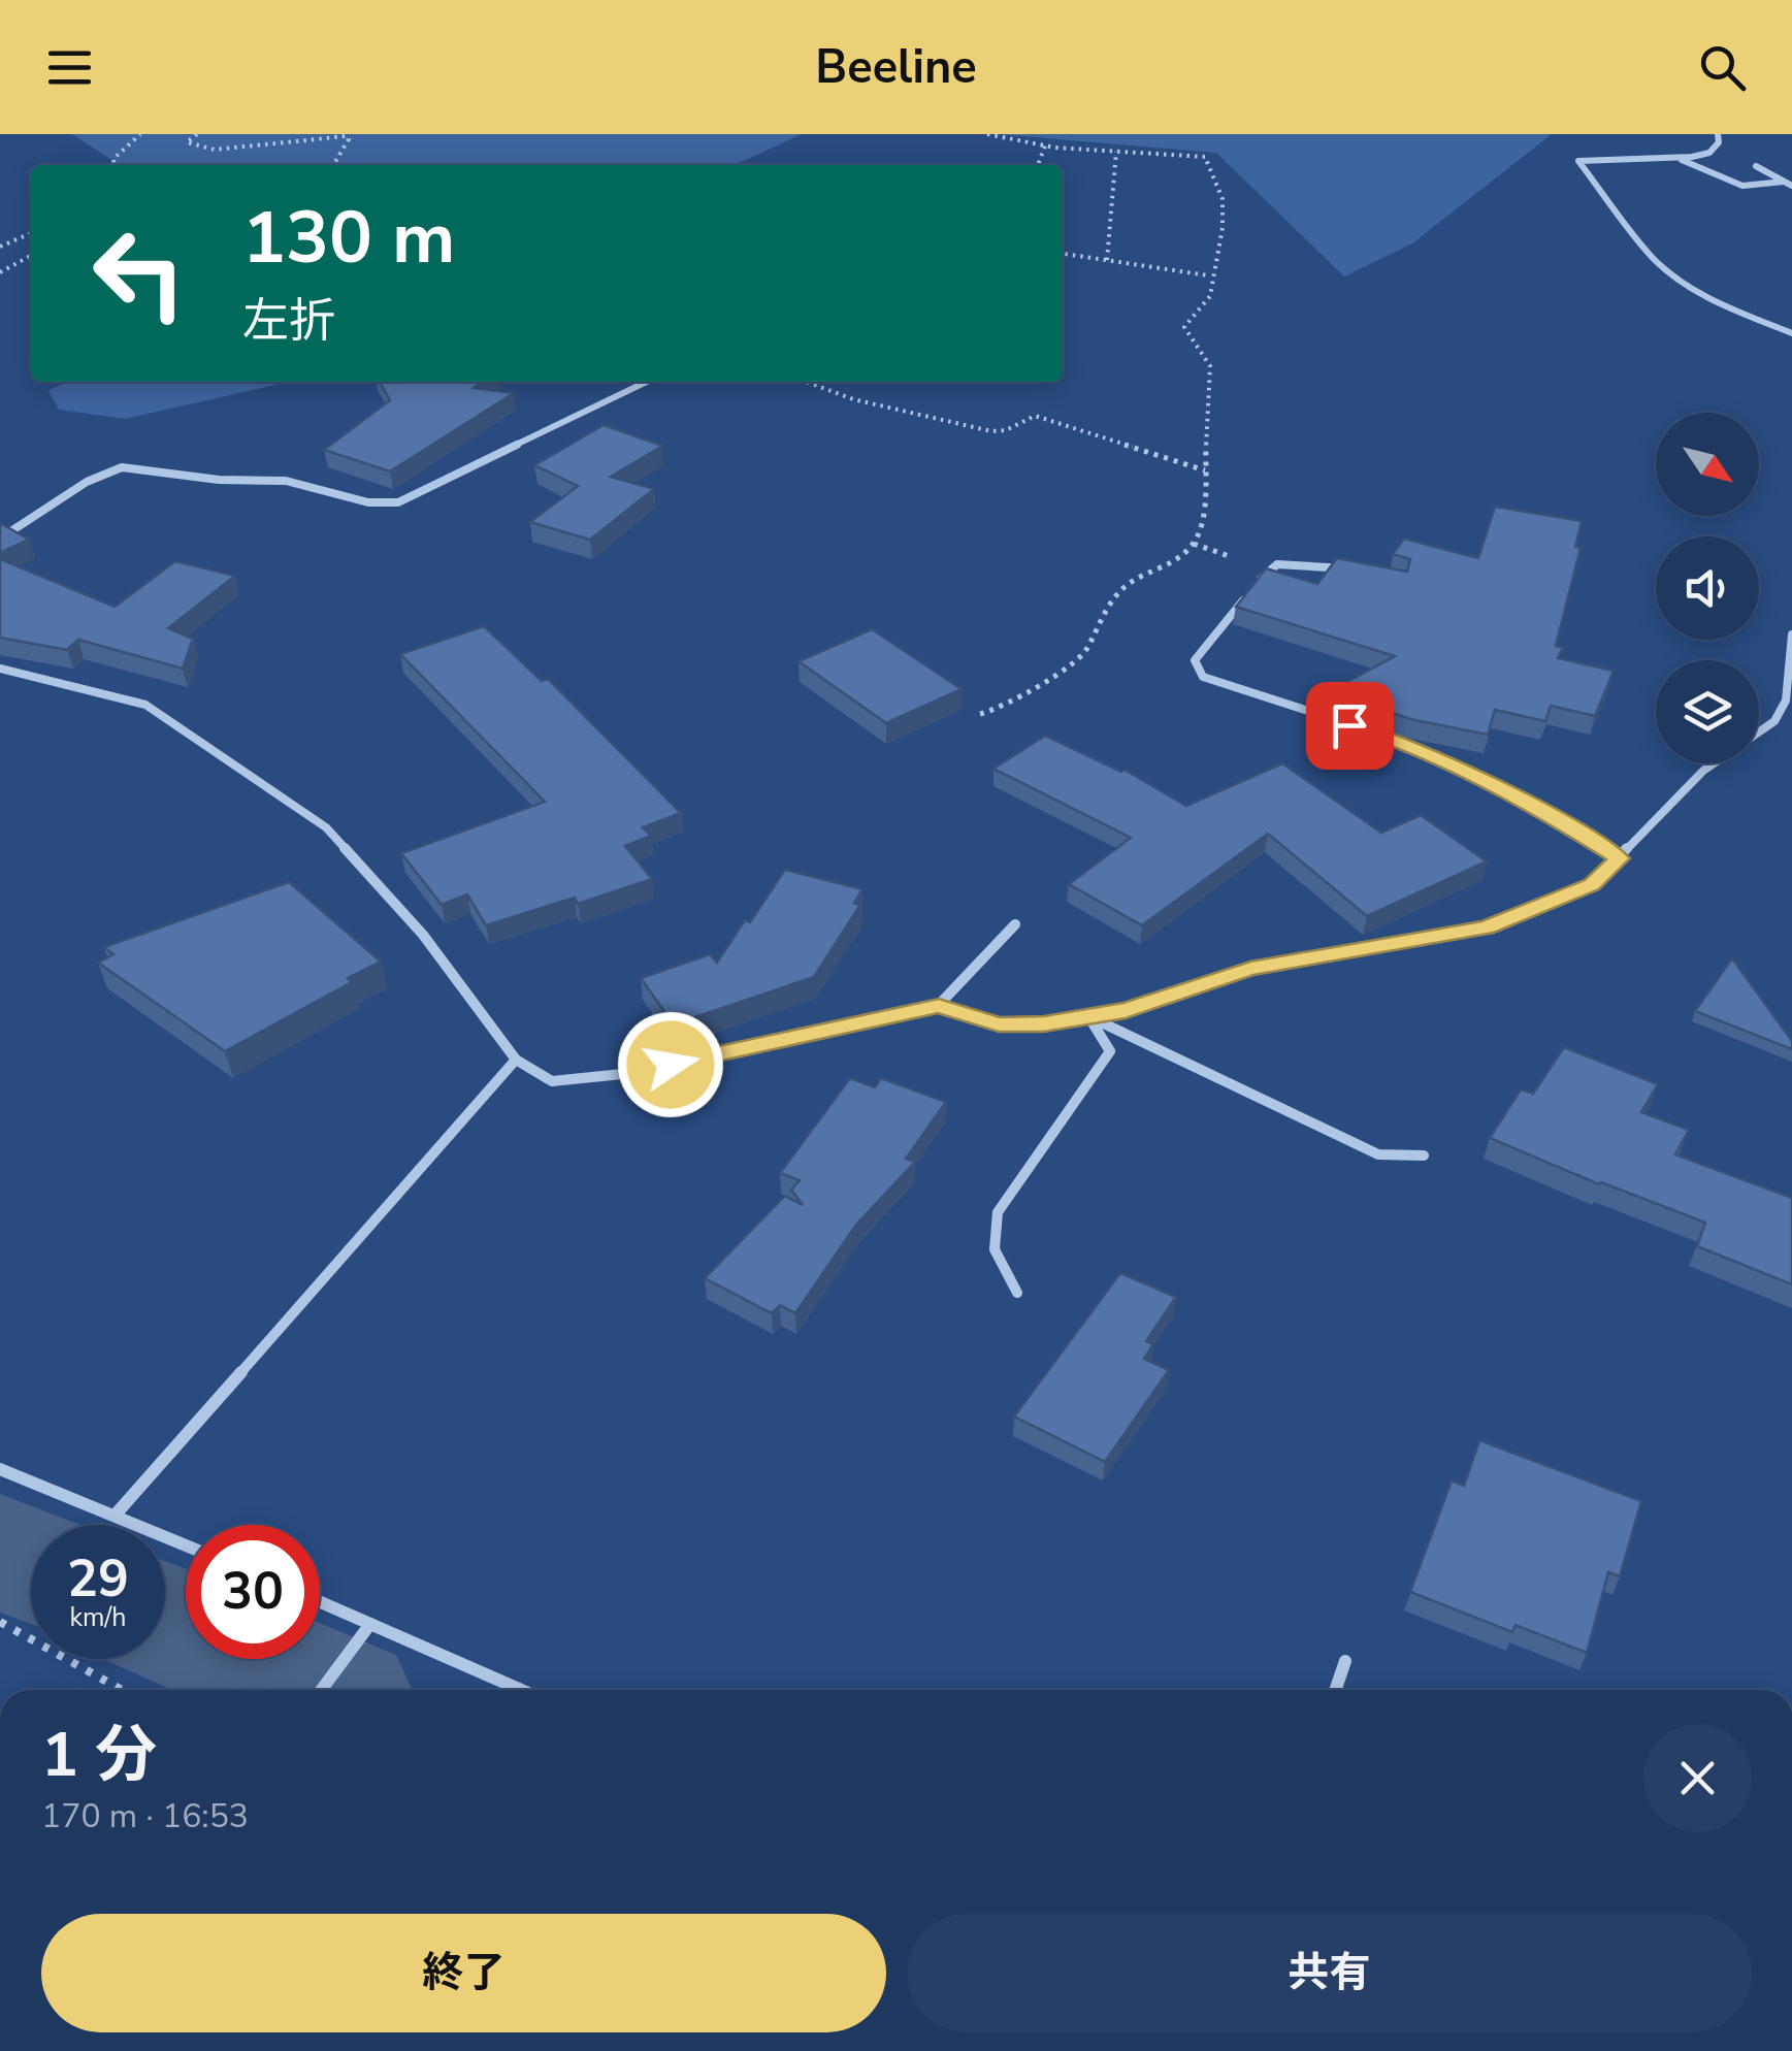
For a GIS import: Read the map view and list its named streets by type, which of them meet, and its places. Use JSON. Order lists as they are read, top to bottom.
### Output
{
  "north": "bottom right",
  "page": {
    "header": "Beeline",
    "turn": ["130 m", "左折"],
    "speed": "29 km/h",
    "limit": "30",
    "heading": ["1 分", "170 m · 16:53"],
    "buttons": ["終了", "共有"]
  }
}
